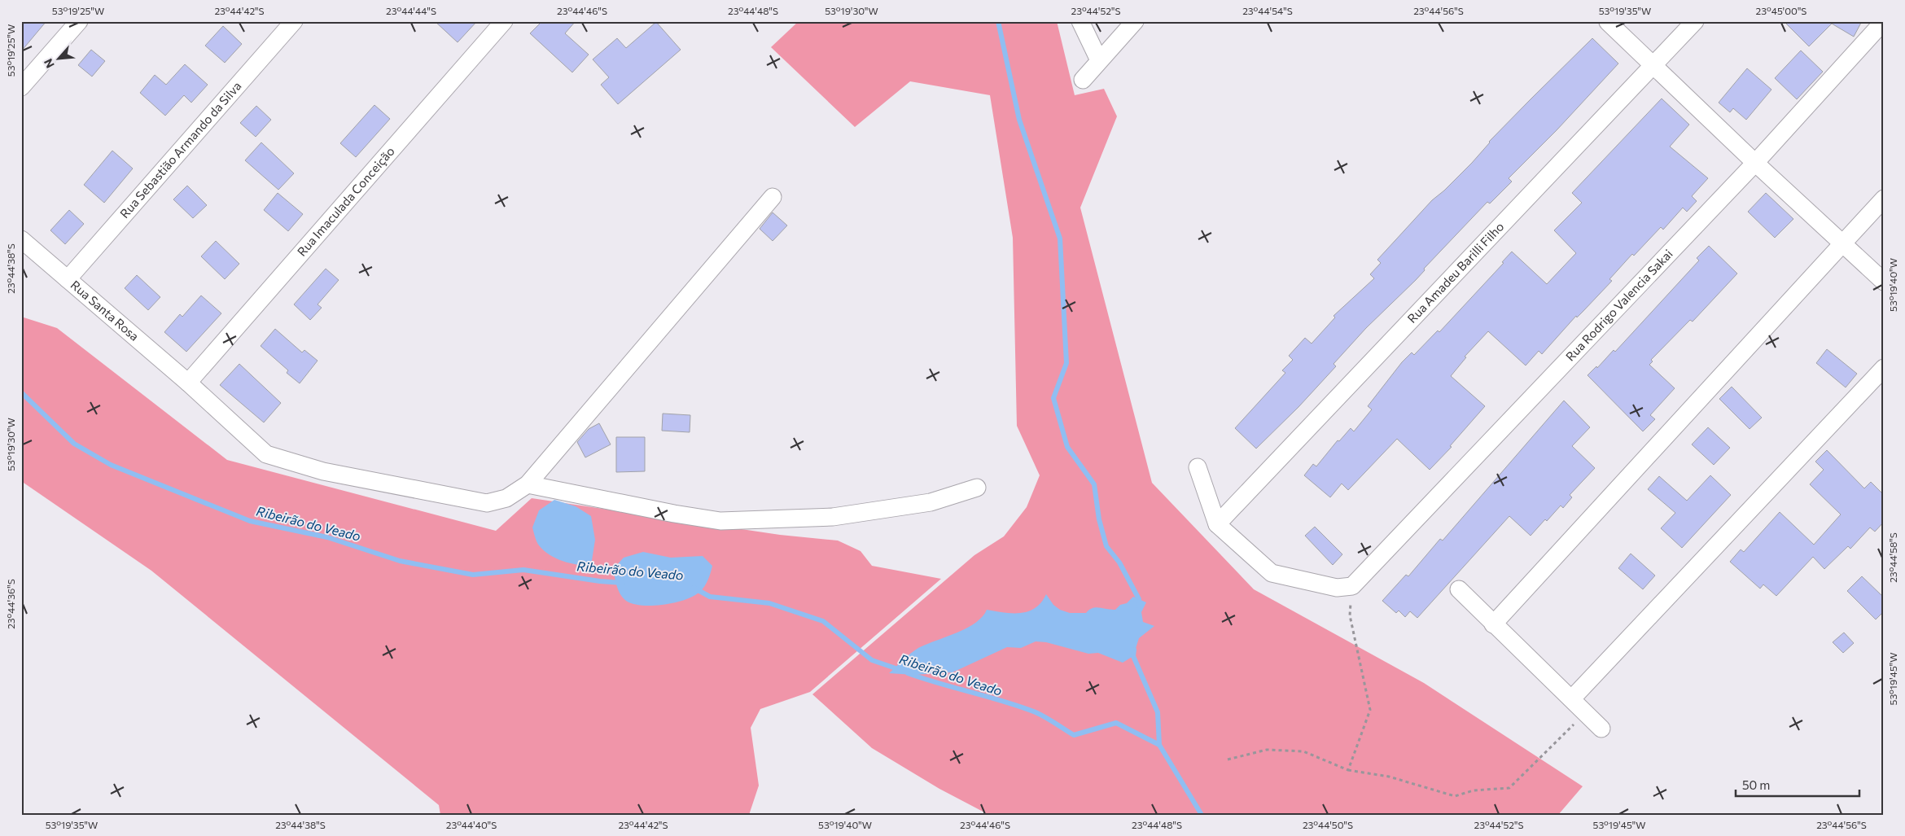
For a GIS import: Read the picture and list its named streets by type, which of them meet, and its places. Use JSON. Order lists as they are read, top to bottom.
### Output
{
  "streets": {
    "street": [
      "Rua Sebastião Armando da Silva",
      "Rua Imaculada Conceição",
      "Rua Amadeu Barilli Filho",
      "Rua Rodrigo Valencia Sakai",
      "Rua Santa Rosa"
    ]
  },
  "crossings": [
    ["Rua Sebastião Armando da Silva", "Rua Santa Rosa"],
    ["Rua Imaculada Conceição", "Rua Santa Rosa"]
  ],
  "water": ["Ribeirão do Veado"],
  "scale_bar": "50 m",
  "north": "bottom left",
  "coordinates": [
    "53°19'25\"W",
    "23°44'42\"S",
    "23°44'44\"S",
    "23°44'46\"S",
    "23°44'48\"S",
    "53°19'30\"W",
    "23°44'52\"S",
    "23°44'54\"S",
    "23°44'56\"S",
    "53°19'35\"W",
    "23°45'00\"S",
    "23°44'38\"S",
    "53°19'40\"W",
    "23°44'58\"S",
    "23°44'36\"S",
    "53°19'45\"W",
    "23°44'40\"S",
    "23°44'50\"S"
  ]
}
